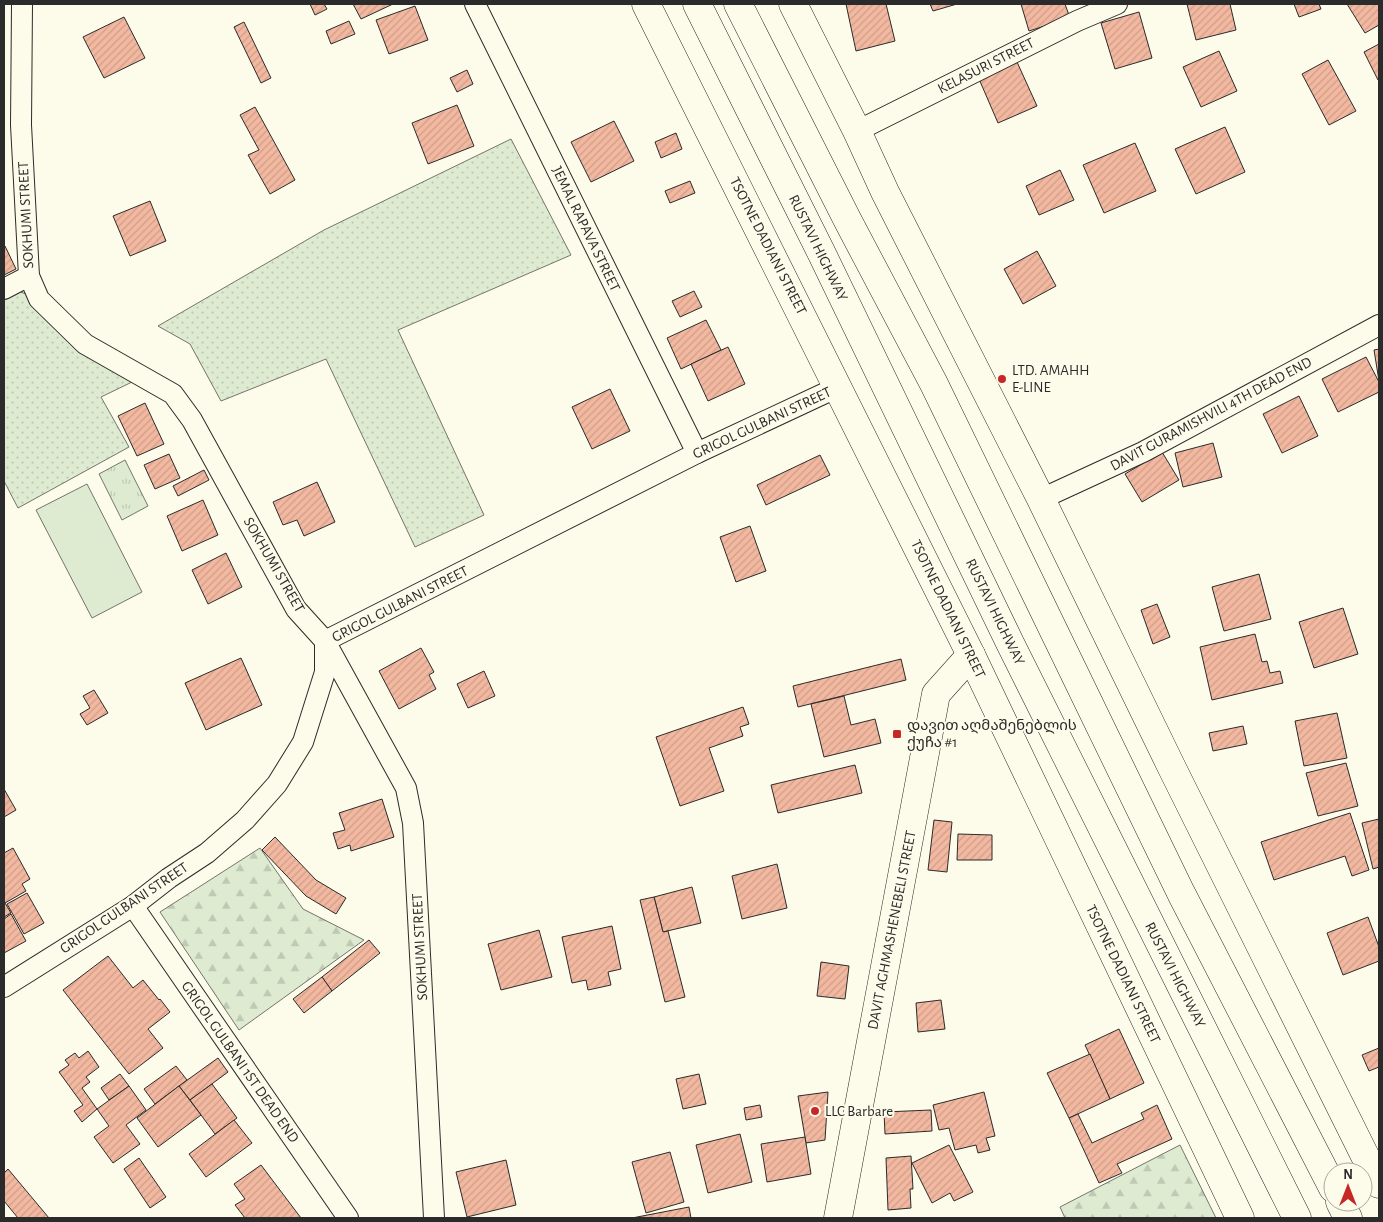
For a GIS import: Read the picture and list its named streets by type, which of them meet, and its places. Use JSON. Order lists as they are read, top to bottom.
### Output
{
  "streets": {
    "main road": ["TSOTNE DADIANI STREET", "RUSTAVI HIGHWAY", "DAVIT AGHMASHENEBELI STREET"],
    "street": [
      "KELASURI STREET",
      "SOKHUMI STREET",
      "JEMAL RAPAVA STREET",
      "DAVIT GURAMISHVILI 4TH DEAD END",
      "GRIGOL GULBANI STREET",
      "GRIGOL GULBANI 1ST DEAD END"
    ]
  },
  "crossings": [
    ["SOKHUMI STREET", "GRIGOL GULBANI STREET"],
    ["JEMAL RAPAVA STREET", "GRIGOL GULBANI STREET"],
    ["TSOTNE DADIANI STREET", "GRIGOL GULBANI STREET"],
    ["TSOTNE DADIANI STREET", "DAVIT AGHMASHENEBELI STREET"],
    ["GRIGOL GULBANI STREET", "GRIGOL GULBANI 1ST DEAD END"]
  ],
  "places": {
    "other": ["LTD. AMAHH E-LINE", "LLC Barbare"],
    "transit": ["დავით აღმაშენებლის ქუჩა #1"]
  },
  "north": "top"
}
